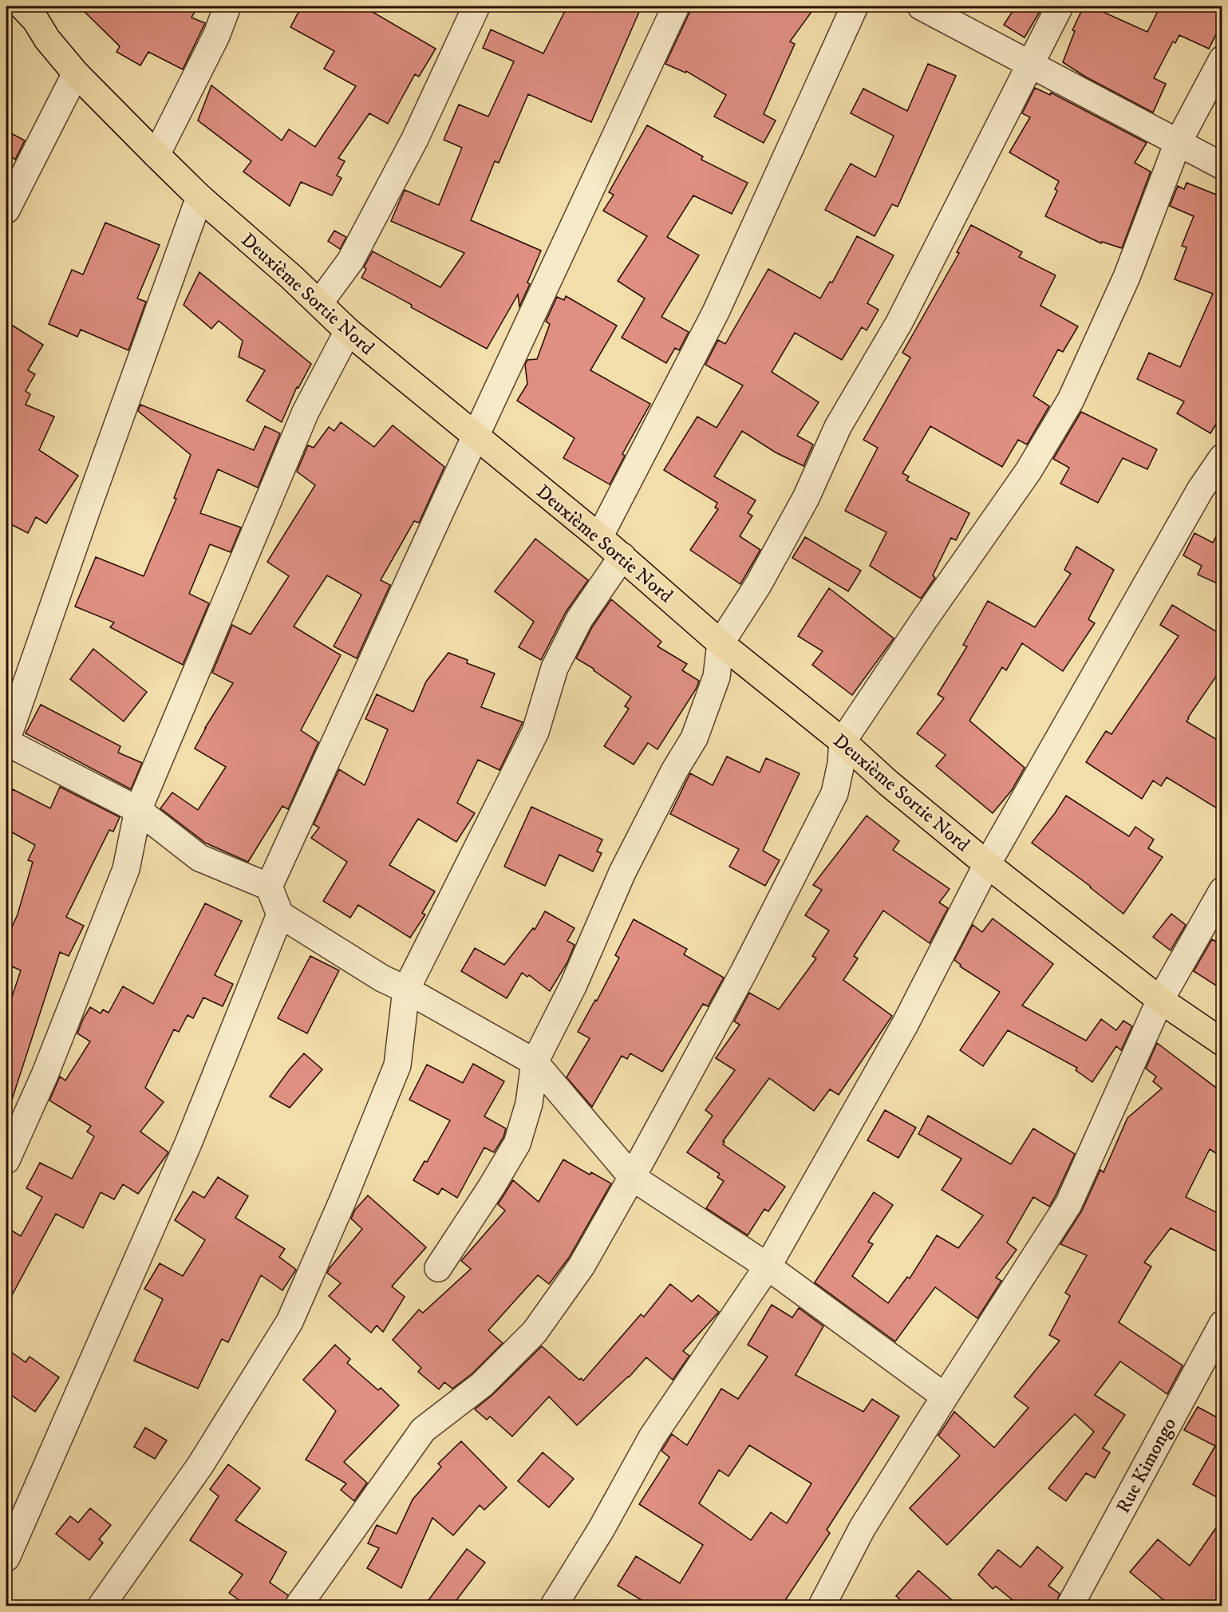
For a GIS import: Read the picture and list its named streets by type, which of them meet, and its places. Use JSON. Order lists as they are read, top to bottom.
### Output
{
  "streets": {
    "main road": ["Deuxième Sortie Nord"],
    "street": ["Rue Kimongo"]
  }
}
